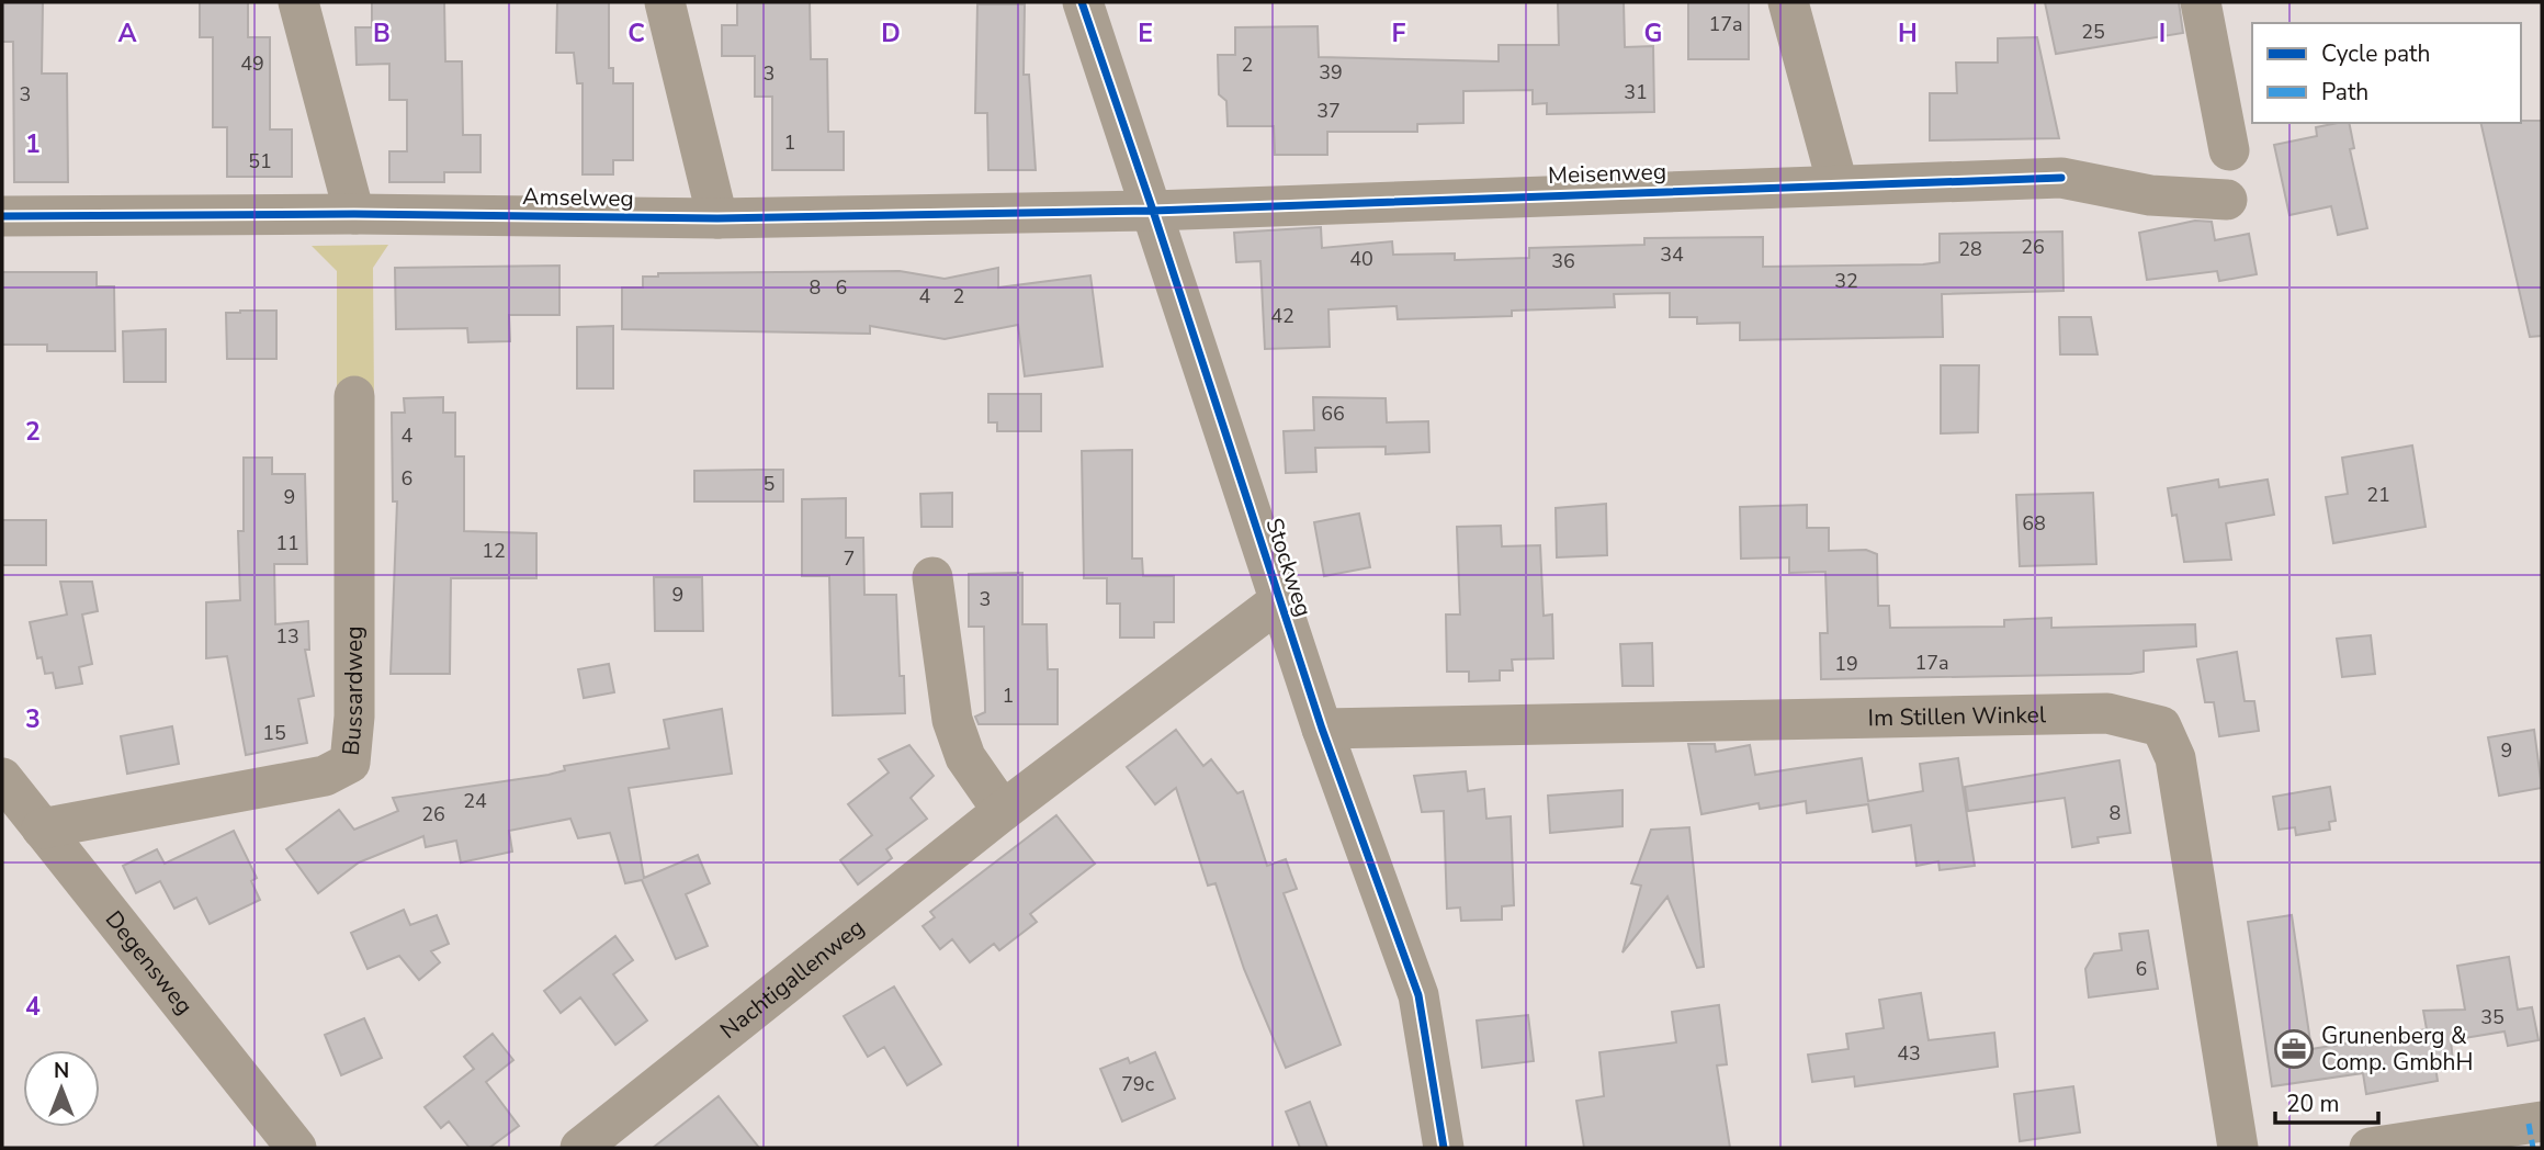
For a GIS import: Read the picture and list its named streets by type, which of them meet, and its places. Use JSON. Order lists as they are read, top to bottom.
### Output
{
  "streets": {
    "street": [
      "Meisenweg",
      "Amselweg",
      "Stockweg",
      "Bussardweg",
      "Im Stillen Winkel",
      "Degensweg",
      "Nachtigallenweg"
    ]
  },
  "crossings": [
    ["Meisenweg", "Amselweg"],
    ["Meisenweg", "Stockweg"],
    ["Amselweg", "Stockweg"],
    ["Stockweg", "Im Stillen Winkel"],
    ["Stockweg", "Nachtigallenweg"],
    ["Bussardweg", "Degensweg"]
  ],
  "places": {
    "office": ["Grunenberg & Comp. GmbhH"]
  },
  "house_numbers": [
    "17a",
    "25",
    "49",
    "2",
    "39",
    "3",
    "31",
    "3",
    "37",
    "1",
    "51",
    "26",
    "28",
    "34",
    "40",
    "36",
    "32",
    "8",
    "6",
    "4",
    "2",
    "42",
    "66",
    "4",
    "6",
    "5",
    "21",
    "9",
    "68",
    "11",
    "12",
    "7",
    "9",
    "3",
    "13",
    "17a",
    "19",
    "1",
    "15",
    "9",
    "24",
    "8",
    "26",
    "6",
    "35",
    "43",
    "79c"
  ],
  "legend": ["Cycle path", "Path"],
  "scale_bar": "20 m",
  "north": "top",
  "grid": {
    "columns": [
      "A",
      "B",
      "C",
      "D",
      "E",
      "F",
      "G",
      "H",
      "I"
    ],
    "rows": [
      "1",
      "2",
      "3",
      "4"
    ]
  }
}
